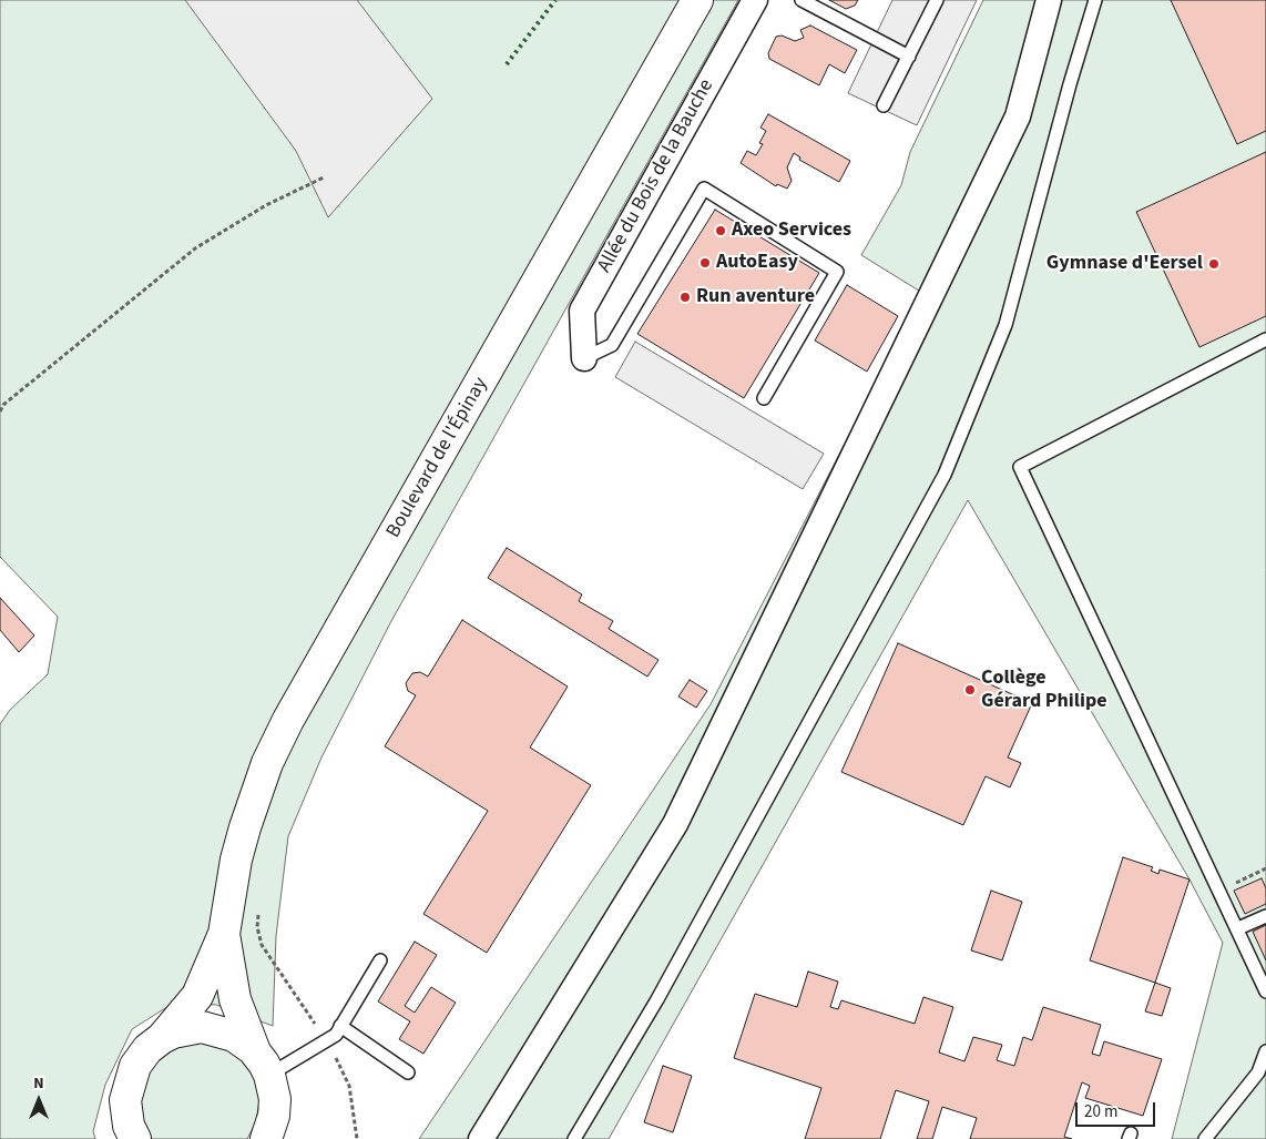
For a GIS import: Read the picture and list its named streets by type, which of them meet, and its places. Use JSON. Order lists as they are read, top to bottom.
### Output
{
  "streets": {
    "street": ["Allée du Bois de la Bauche", "Boulevard de l'Épinay"]
  },
  "places": [
    "Axeo Services",
    "AutoEasy",
    "Gymnase d'Eersel",
    "Run aventure",
    "Collège Gérard Philipe"
  ],
  "scale_bar": "20 m",
  "north": "top"
}
